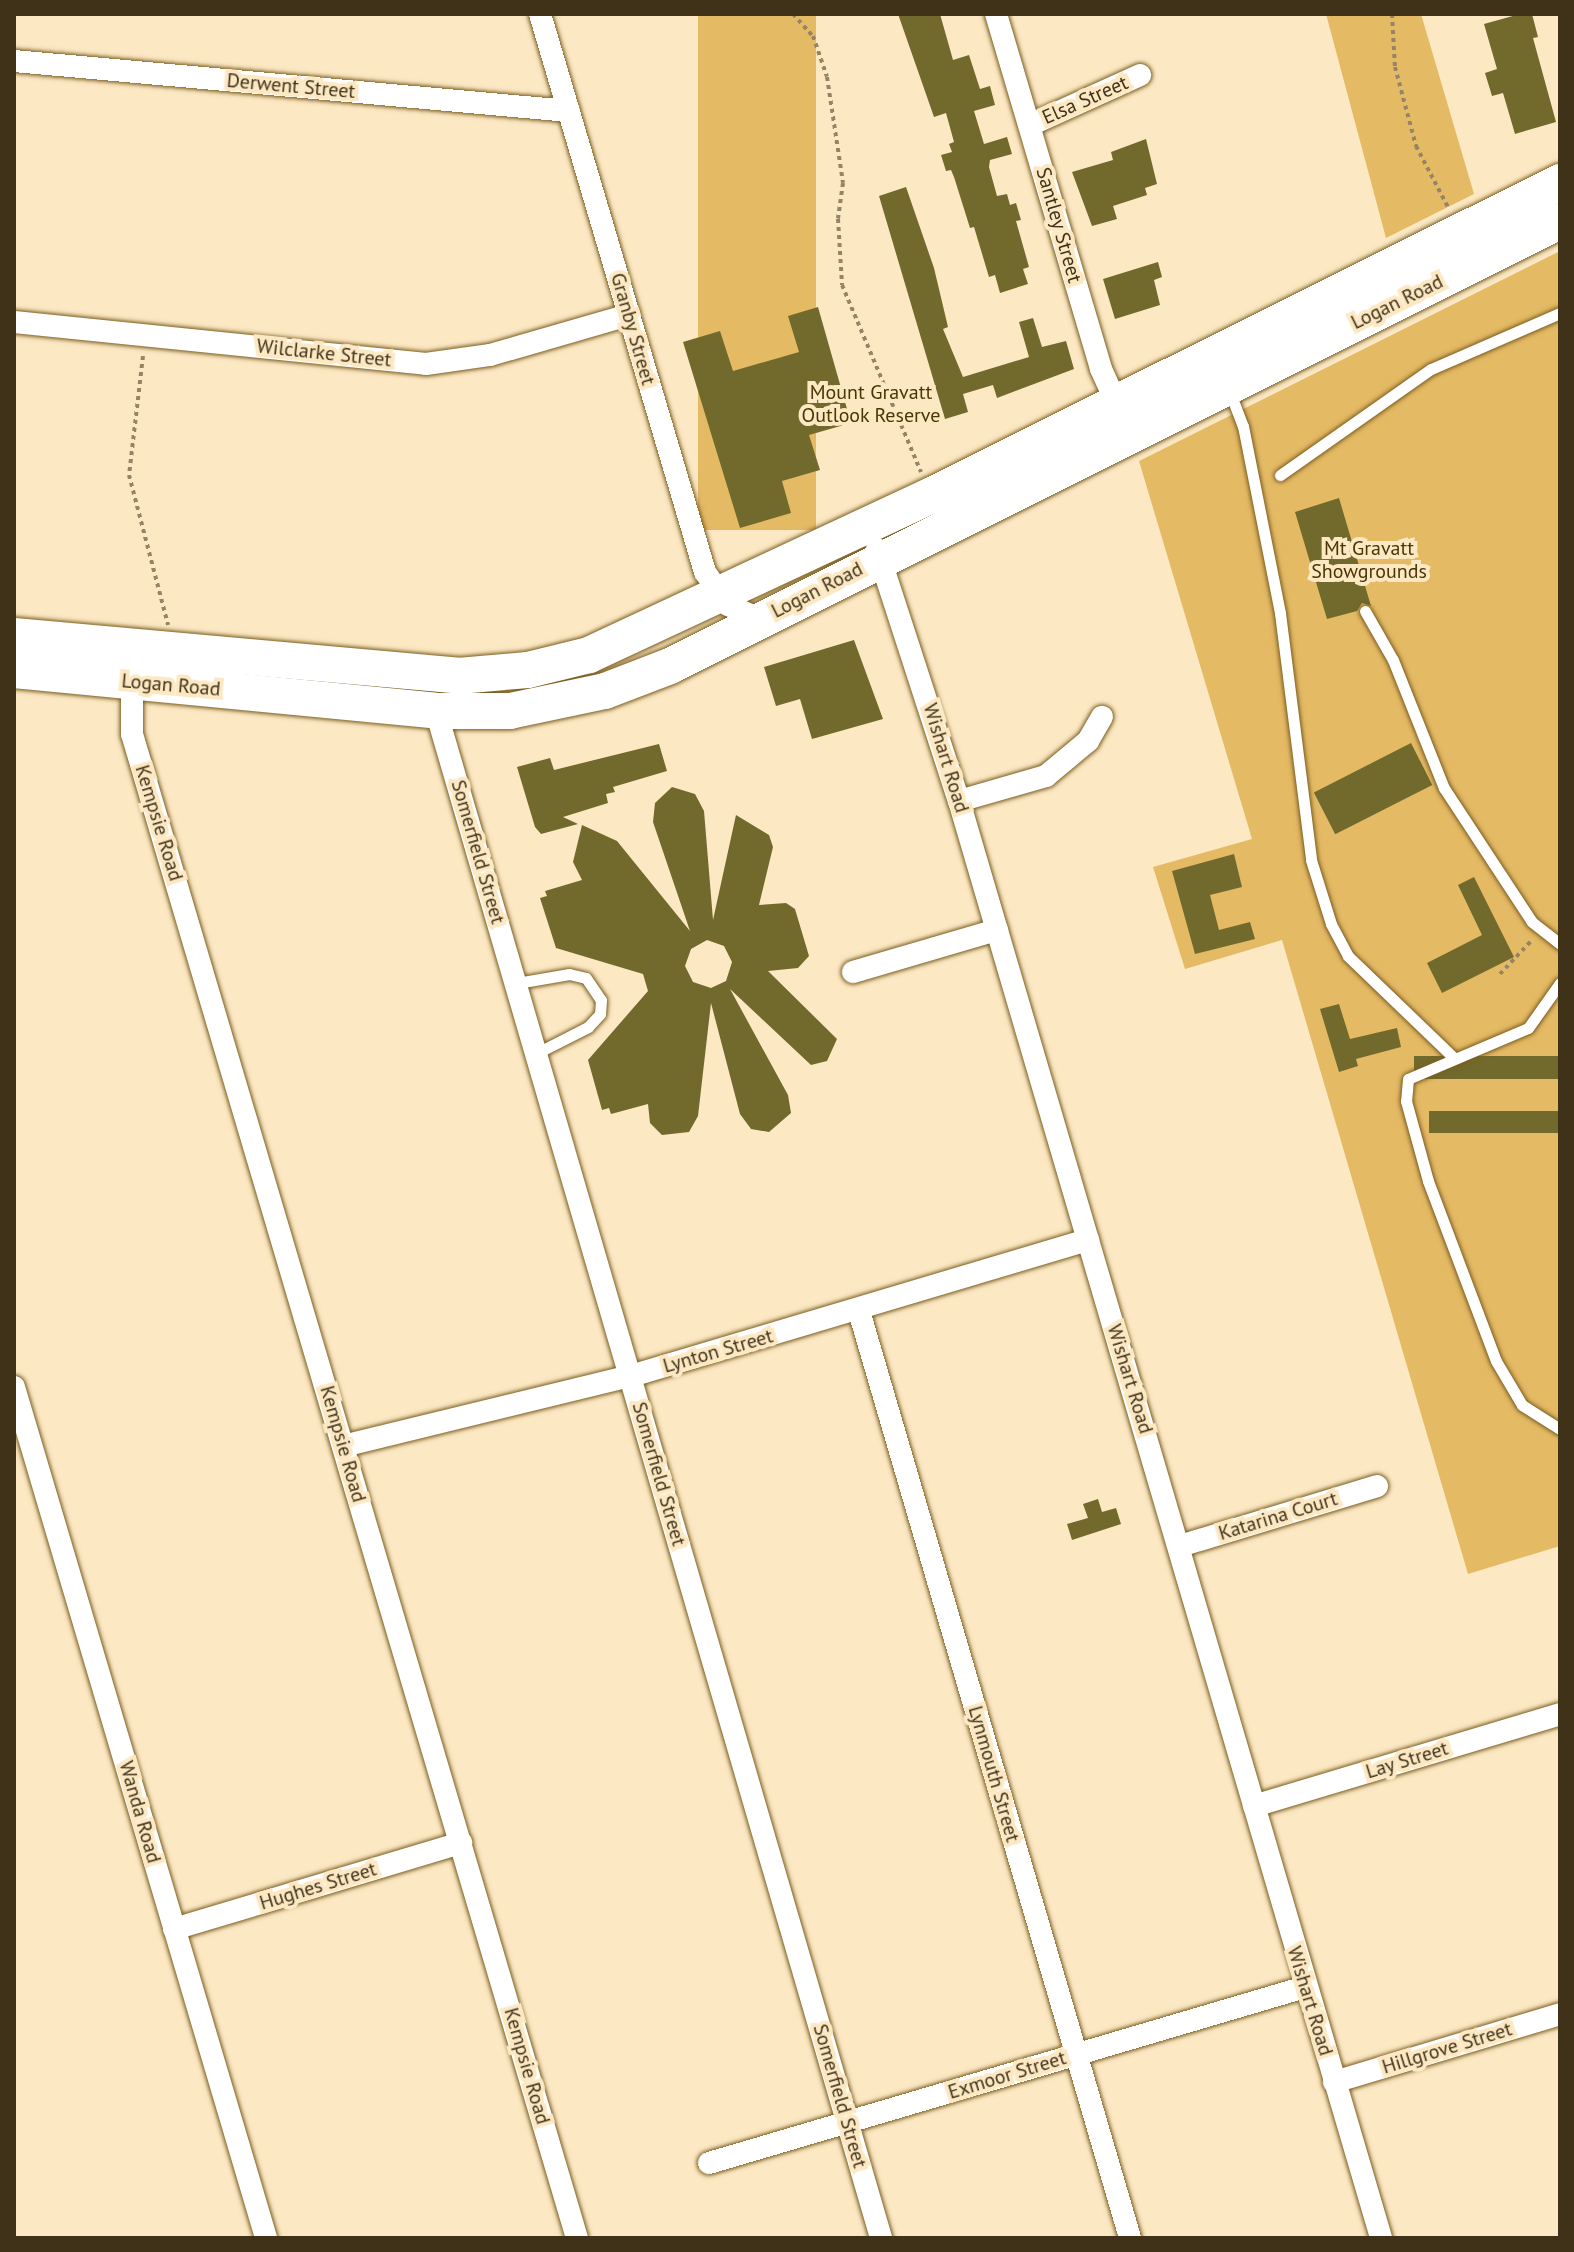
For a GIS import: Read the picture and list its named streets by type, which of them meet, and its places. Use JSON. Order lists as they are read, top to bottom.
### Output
{
  "streets": {
    "main road": ["Logan Road"],
    "street": [
      "Derwent Street",
      "Elsa Street",
      "Santley Street",
      "Granby Street",
      "Wilclarke Street",
      "Wishart Road",
      "Kempsie Road",
      "Somerfield Street",
      "Lynton Street",
      "Katarina Court",
      "Lay Street",
      "Lynmouth Street",
      "Wanda Road",
      "Hughes Street",
      "Hillgrove Street",
      "Exmoor Street"
    ]
  },
  "crossings": [
    ["Derwent Street", "Granby Street"],
    ["Elsa Street", "Santley Street"],
    ["Santley Street", "Logan Road"],
    ["Logan Road", "Granby Street"],
    ["Logan Road", "Wishart Road"],
    ["Logan Road", "Kempsie Road"],
    ["Logan Road", "Somerfield Street"],
    ["Granby Street", "Wilclarke Street"],
    ["Wishart Road", "Lynton Street"],
    ["Wishart Road", "Katarina Court"],
    ["Wishart Road", "Lay Street"],
    ["Wishart Road", "Hillgrove Street"],
    ["Wishart Road", "Exmoor Street"],
    ["Kempsie Road", "Lynton Street"],
    ["Kempsie Road", "Hughes Street"],
    ["Somerfield Street", "Lynton Street"],
    ["Somerfield Street", "Exmoor Street"],
    ["Lynton Street", "Lynmouth Street"],
    ["Lynmouth Street", "Exmoor Street"],
    ["Wanda Road", "Hughes Street"]
  ],
  "parks": ["Mount Gravatt Outlook Reserve", "Mt Gravatt Showgrounds"]
}
